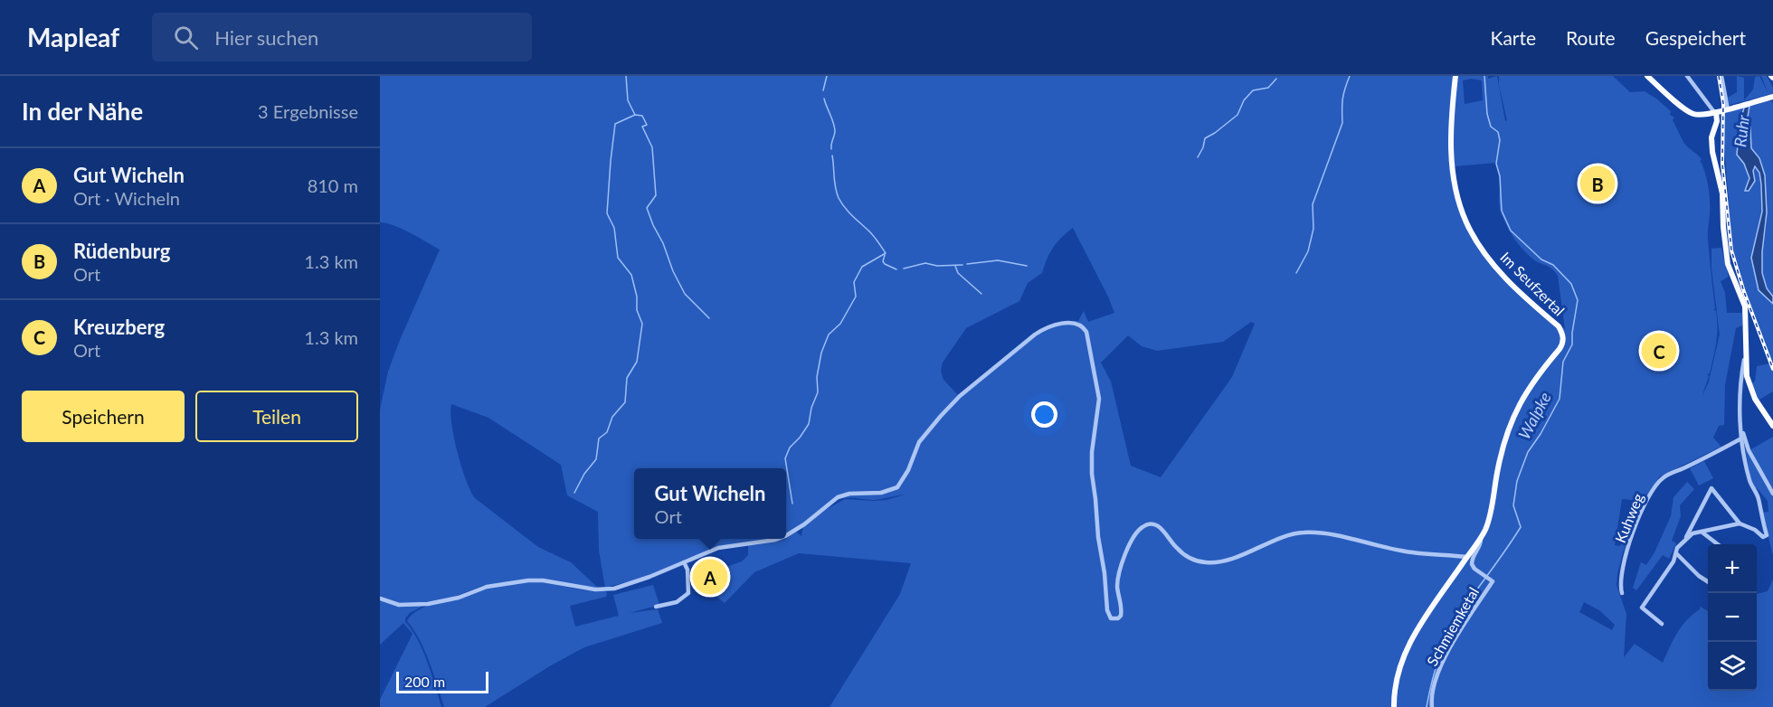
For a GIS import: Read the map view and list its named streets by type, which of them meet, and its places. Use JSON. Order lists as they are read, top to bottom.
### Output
{
  "streets": {
    "main road": ["Im Seufzertal"],
    "street": ["Kuhweg", "Schmiemketal"]
  },
  "crossings": [
    ["Im Seufzertal", "Schmiemketal"]
  ],
  "water": ["Ruhr", "Walpke"],
  "scale_bar": "200 m",
  "page": {
    "header": "Mapleaf",
    "search": "Hier suchen",
    "nav": ["Karte", "Route", "Gespeichert"],
    "heading": ["In der Nähe", "3 Ergebnisse"],
    "list": [
      {
        "mark": "A",
        "name": "Gut Wicheln",
        "note": "Ort · Wicheln",
        "value": "810 m"
      },
      {
        "mark": "B",
        "name": "Rüdenburg",
        "note": "Ort",
        "value": "1.3 km"
      },
      {
        "mark": "C",
        "name": "Kreuzberg",
        "note": "Ort",
        "value": "1.3 km"
      }
    ],
    "pins": ["B", "C", "A"],
    "buttons": ["Speichern", "Teilen"],
    "popup": ["Gut Wicheln", "Ort"],
    "map_buttons": ["+", "−"],
    "scale": "200 m"
  }
}
